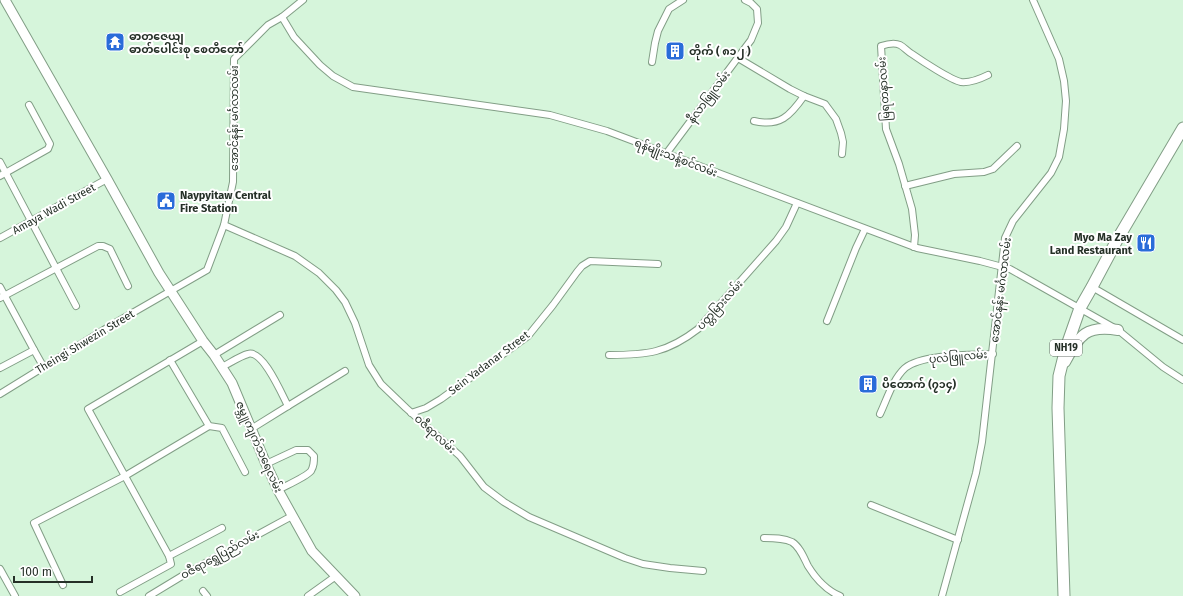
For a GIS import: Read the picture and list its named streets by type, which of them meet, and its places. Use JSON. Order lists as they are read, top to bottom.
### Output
{
  "streets": {
    "highway": ["NH19"],
    "main road": ["ဇမ္ဘူကျက်သရေလမ်း"],
    "street": [
      "မြရတနာလမ်း",
      "နီလာဖြူလမ်း",
      "အောင်နန်း မင်္ဂလာလမ်း",
      "ရန်မျိုးသန့်စင်လမ်း",
      "Amaya Wadi Street",
      "ပတ္တမြားလမ်း",
      "Theingi Shwezin Street",
      "ပုလဲဖြူလမ်း",
      "Sein Yadanar Street",
      "ဝဇီရာလမ်း",
      "ဝဇီရာရွှေပြည်လမ်း"
    ]
  },
  "crossings": [
    ["မြရတနာလမ်း", "ရန်မျိုးသန့်စင်လမ်း"],
    ["နီလာဖြူလမ်း", "ရန်မျိုးသန့်စင်လမ်း"],
    ["အောင်နန်း မင်္ဂလာလမ်း", "ရန်မျိုးသန့်စင်လမ်း"],
    ["အောင်နန်း မင်္ဂလာလမ်း", "Theingi Shwezin Street"],
    ["အောင်နန်း မင်္ဂလာလမ်း", "ပုလဲဖြူလမ်း"],
    ["အောင်နန်း မင်္ဂလာလမ်း", "ဝဇီရာလမ်း"],
    ["အောင်နန်း မင်္ဂလာလမ်း", "ဇမ္ဘူကျက်သရေလမ်း"],
    ["ရန်မျိုးသန့်စင်လမ်း", "ပတ္တမြားလမ်း"],
    ["ရန်မျိုးသန့်စင်လမ်း", "NH19"],
    ["Amaya Wadi Street", "ဇမ္ဘူကျက်သရေလမ်း"],
    ["Theingi Shwezin Street", "ဇမ္ဘူကျက်သရေလမ်း"],
    ["Sein Yadanar Street", "ဝဇီရာလမ်း"],
    ["ဇမ္ဘူကျက်သရေလမ်း", "ဝဇီရာရွှေပြည်လမ်း"]
  ],
  "places": {
    "temple": ["ဓာတုဇေယျ ဓာတ်ပေါင်းစု စေတီတော်"],
    "building": ["တိုက် ( ၈၁၂ )", "ပိတောက် (၇၁၄)"],
    "public building": ["Naypyitaw Central Fire Station"],
    "restaurant": ["Myo Ma Zay Land Restaurant"]
  },
  "scale_bar": "100 m"
}
